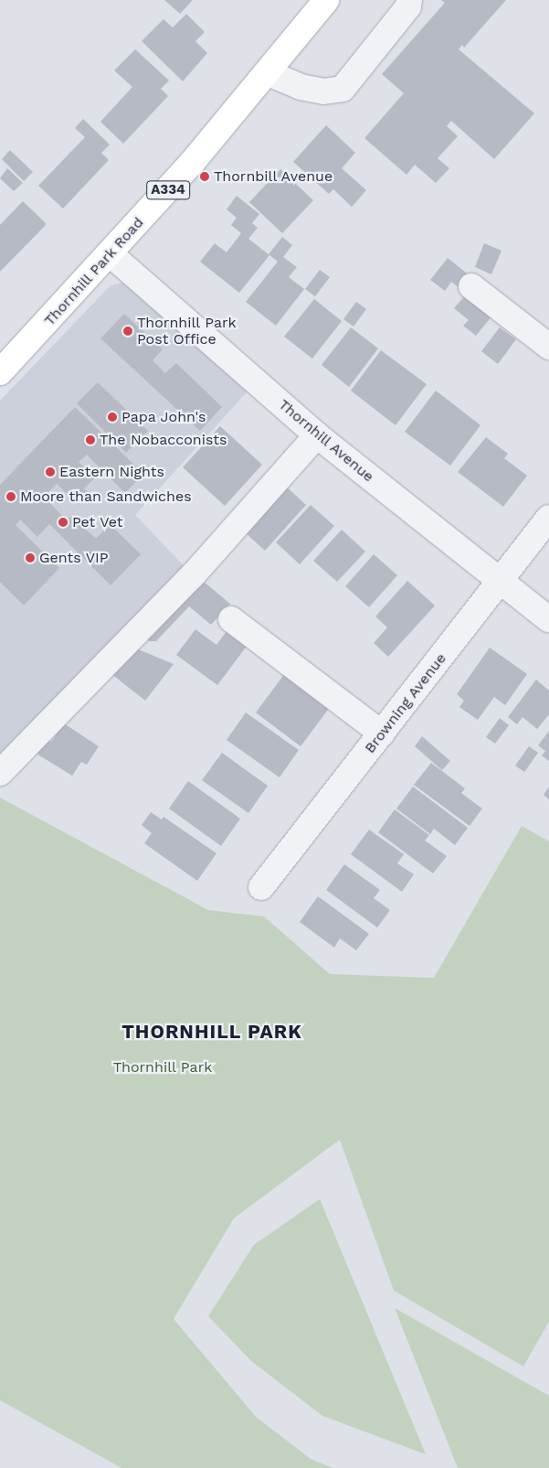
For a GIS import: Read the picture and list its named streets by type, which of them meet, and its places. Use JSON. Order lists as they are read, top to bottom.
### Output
{
  "streets": {
    "main road": ["A334", "Thornhill Park Road"],
    "street": ["Thornhill Avenue", "Browning Avenue"]
  },
  "crossings": [
    ["Thornhill Park Road", "Thornhill Avenue"],
    ["Thornhill Avenue", "Browning Avenue"]
  ],
  "districts": ["THORNHILL PARK"],
  "parks": ["Thornhill Park"],
  "places": [
    "Thornbill Avenue",
    "Thornhill Park Post Office",
    "Papa John's",
    "The Nobacconists",
    "Eastern Nights",
    "Moore than Sandwiches",
    "Pet Vet",
    "Gents VIP"
  ]
}
